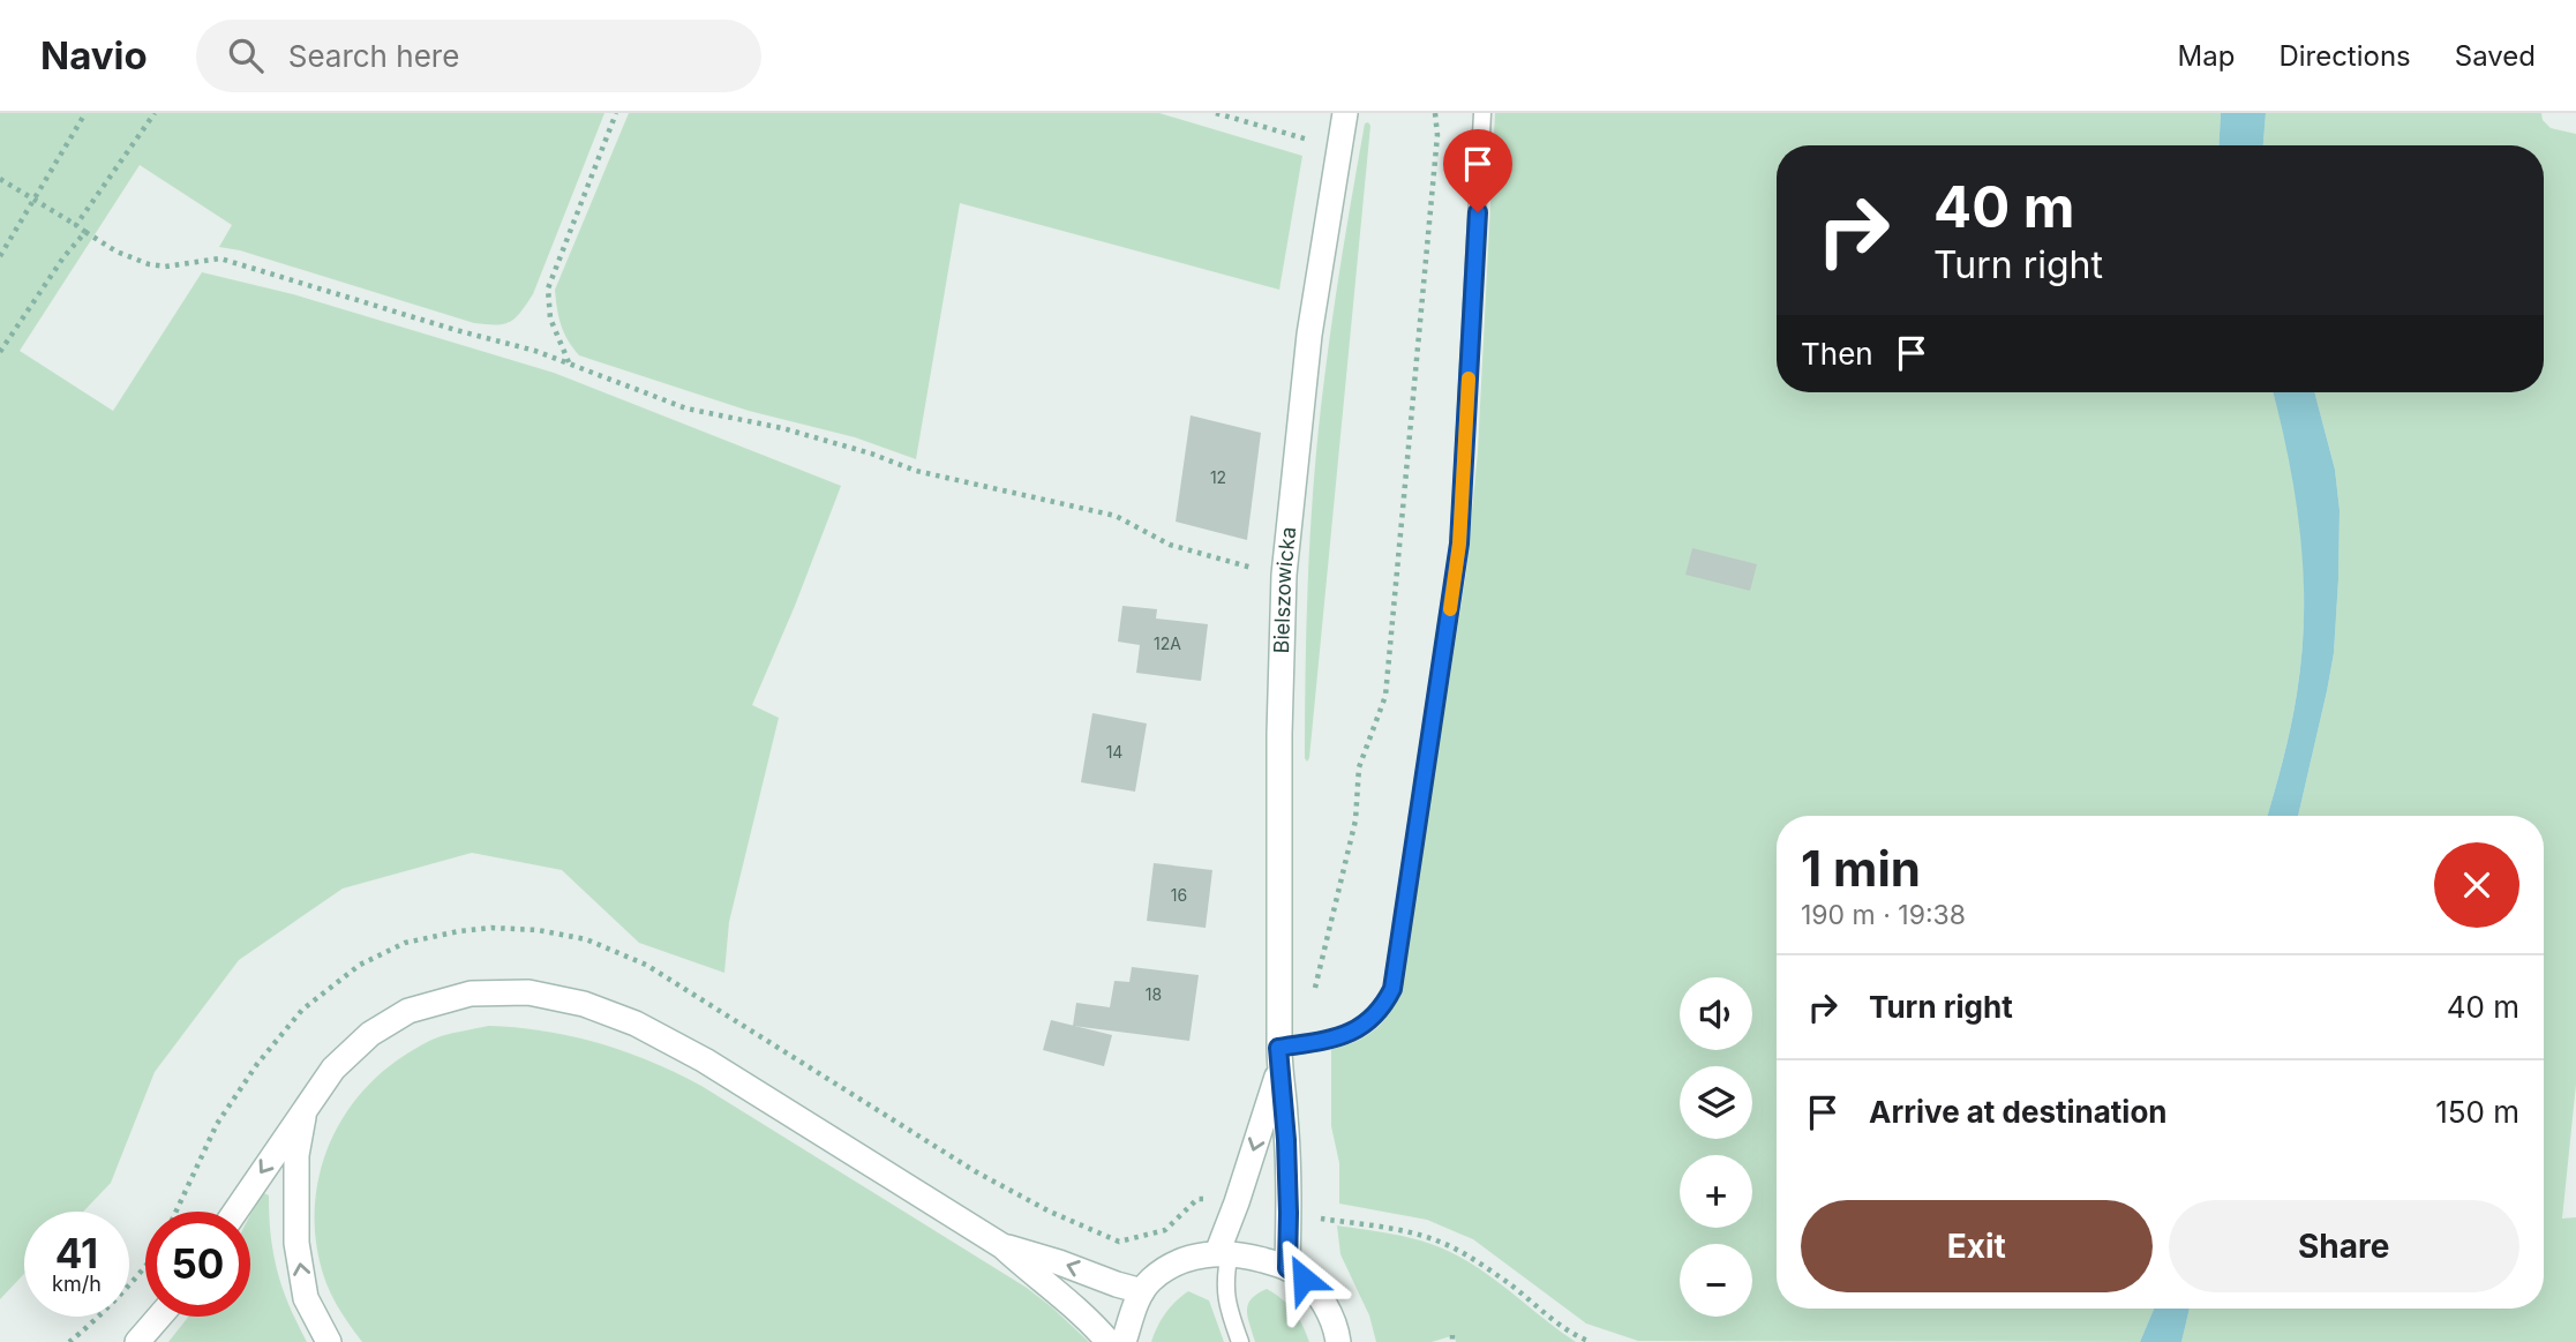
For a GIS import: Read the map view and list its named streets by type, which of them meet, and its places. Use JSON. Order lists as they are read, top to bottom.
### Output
{
  "streets": {
    "main road": ["Bielszowicka"]
  },
  "house_numbers": [
    "12",
    "12A",
    "14",
    "16",
    "18"
  ],
  "page": {
    "header": "Navio",
    "search": "Search here",
    "nav": ["Map", "Directions", "Saved"],
    "turn": ["40 m", "Turn right"],
    "then": "Then",
    "heading": ["1 min", "190 m · 19:38"],
    "list": [
      {
        "name": "Turn right",
        "value": "40 m"
      },
      {
        "name": "Arrive at destination",
        "value": "150 m"
      }
    ],
    "map_buttons": ["+", "−"],
    "buttons": ["Exit", "Share"],
    "speed": "41 km/h",
    "limit": "50"
  }
}
